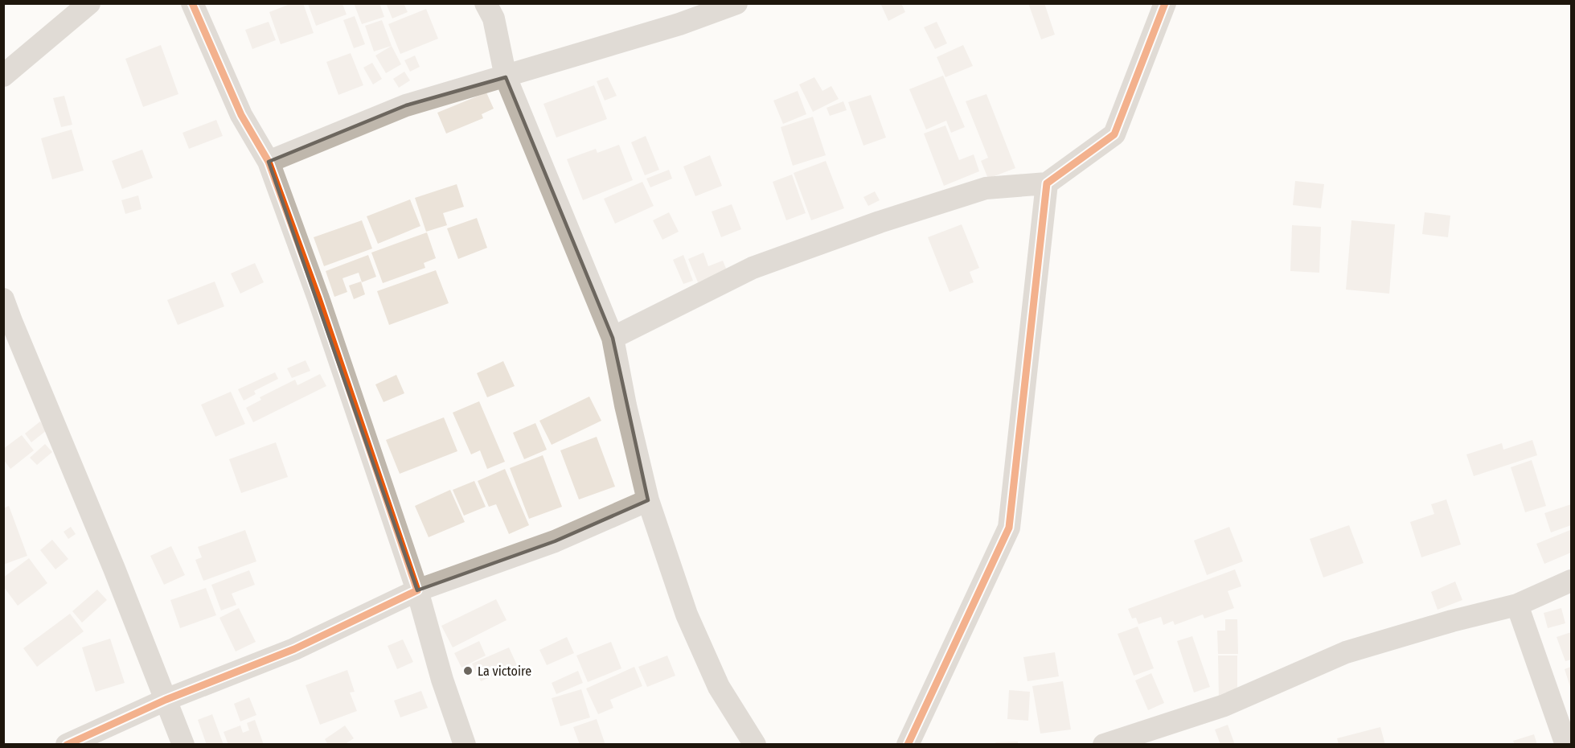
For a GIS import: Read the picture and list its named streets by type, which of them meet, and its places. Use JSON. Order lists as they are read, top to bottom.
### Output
{
  "places": ["La victoire"]
}
